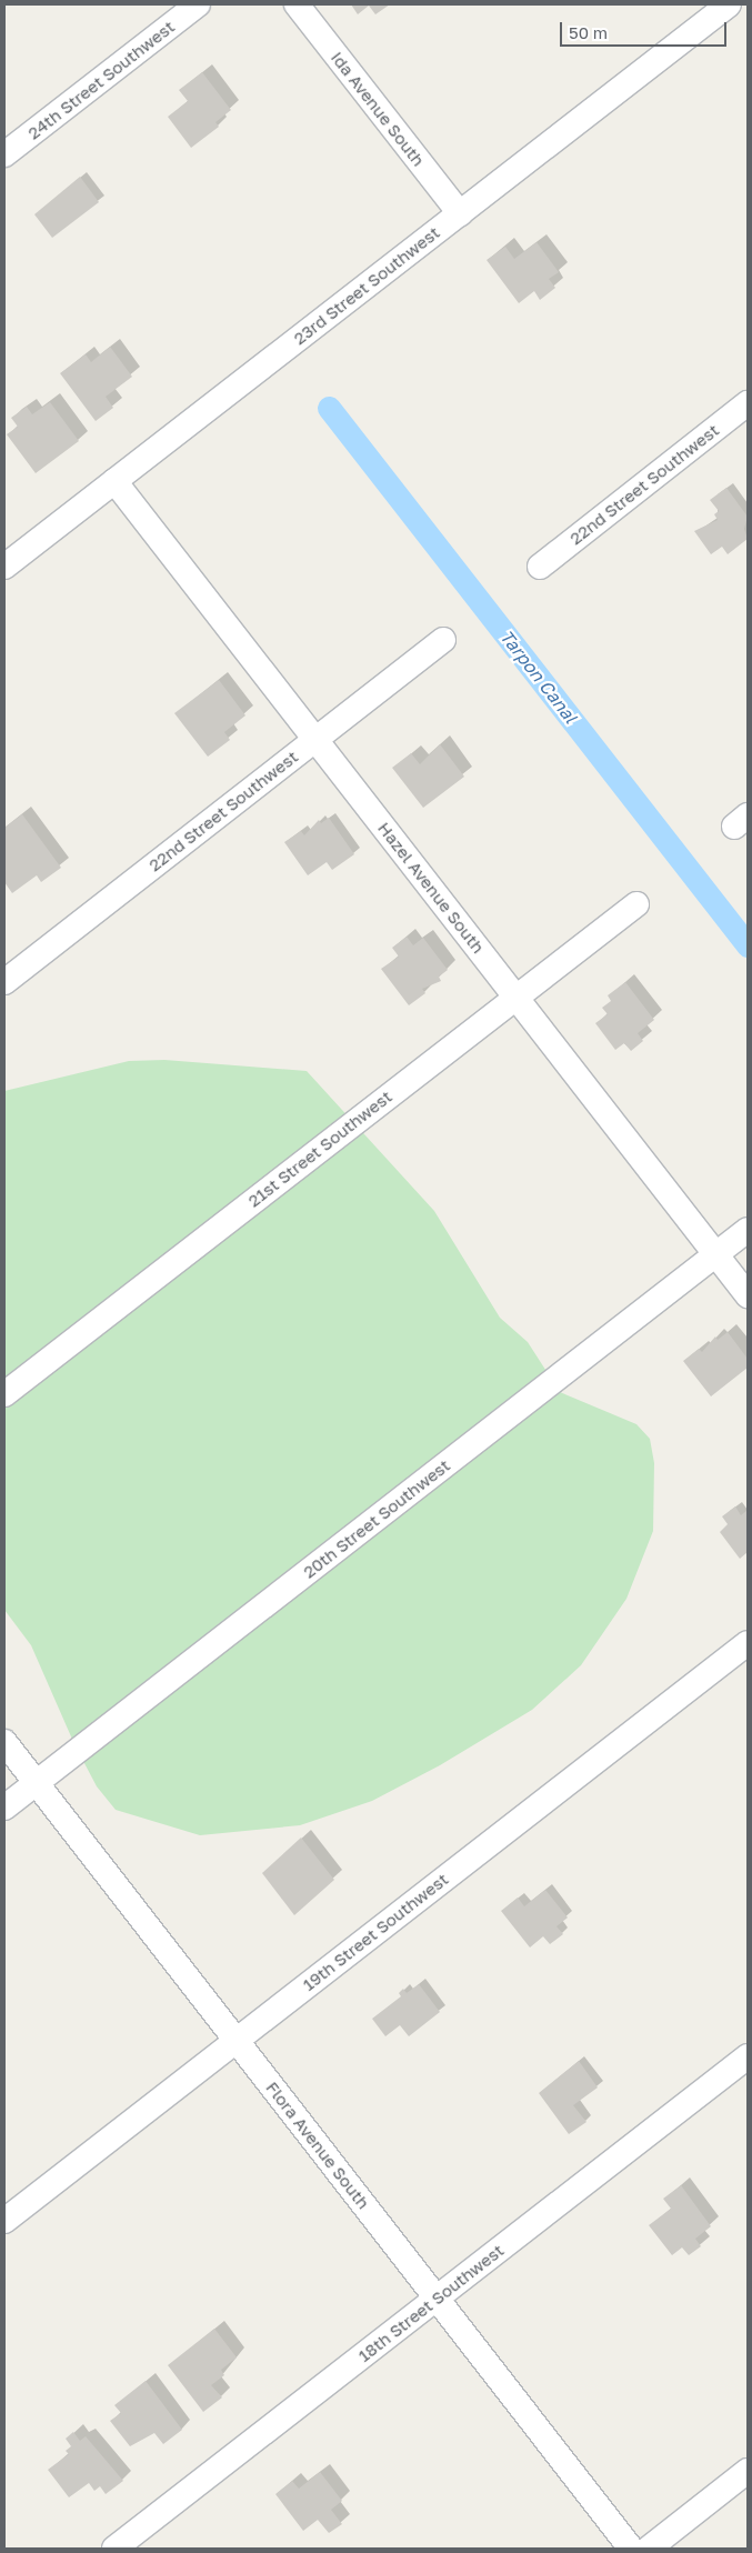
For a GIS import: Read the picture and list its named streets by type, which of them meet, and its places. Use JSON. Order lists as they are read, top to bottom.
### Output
{
  "streets": {
    "street": [
      "24th Street Southwest",
      "Ida Avenue South",
      "23rd Street Southwest",
      "22nd Street Southwest",
      "Hazel Avenue South",
      "21st Street Southwest",
      "20th Street Southwest",
      "19th Street Southwest",
      "Flora Avenue South",
      "18th Street Southwest"
    ]
  },
  "crossings": [
    ["Ida Avenue South", "23rd Street Southwest"],
    ["23rd Street Southwest", "Hazel Avenue South"],
    ["22nd Street Southwest", "Hazel Avenue South"],
    ["Hazel Avenue South", "21st Street Southwest"],
    ["Hazel Avenue South", "20th Street Southwest"],
    ["20th Street Southwest", "Flora Avenue South"],
    ["19th Street Southwest", "Flora Avenue South"],
    ["Flora Avenue South", "18th Street Southwest"]
  ],
  "water": ["Tarpon Canal"],
  "scale_bar": "50 m"
}
